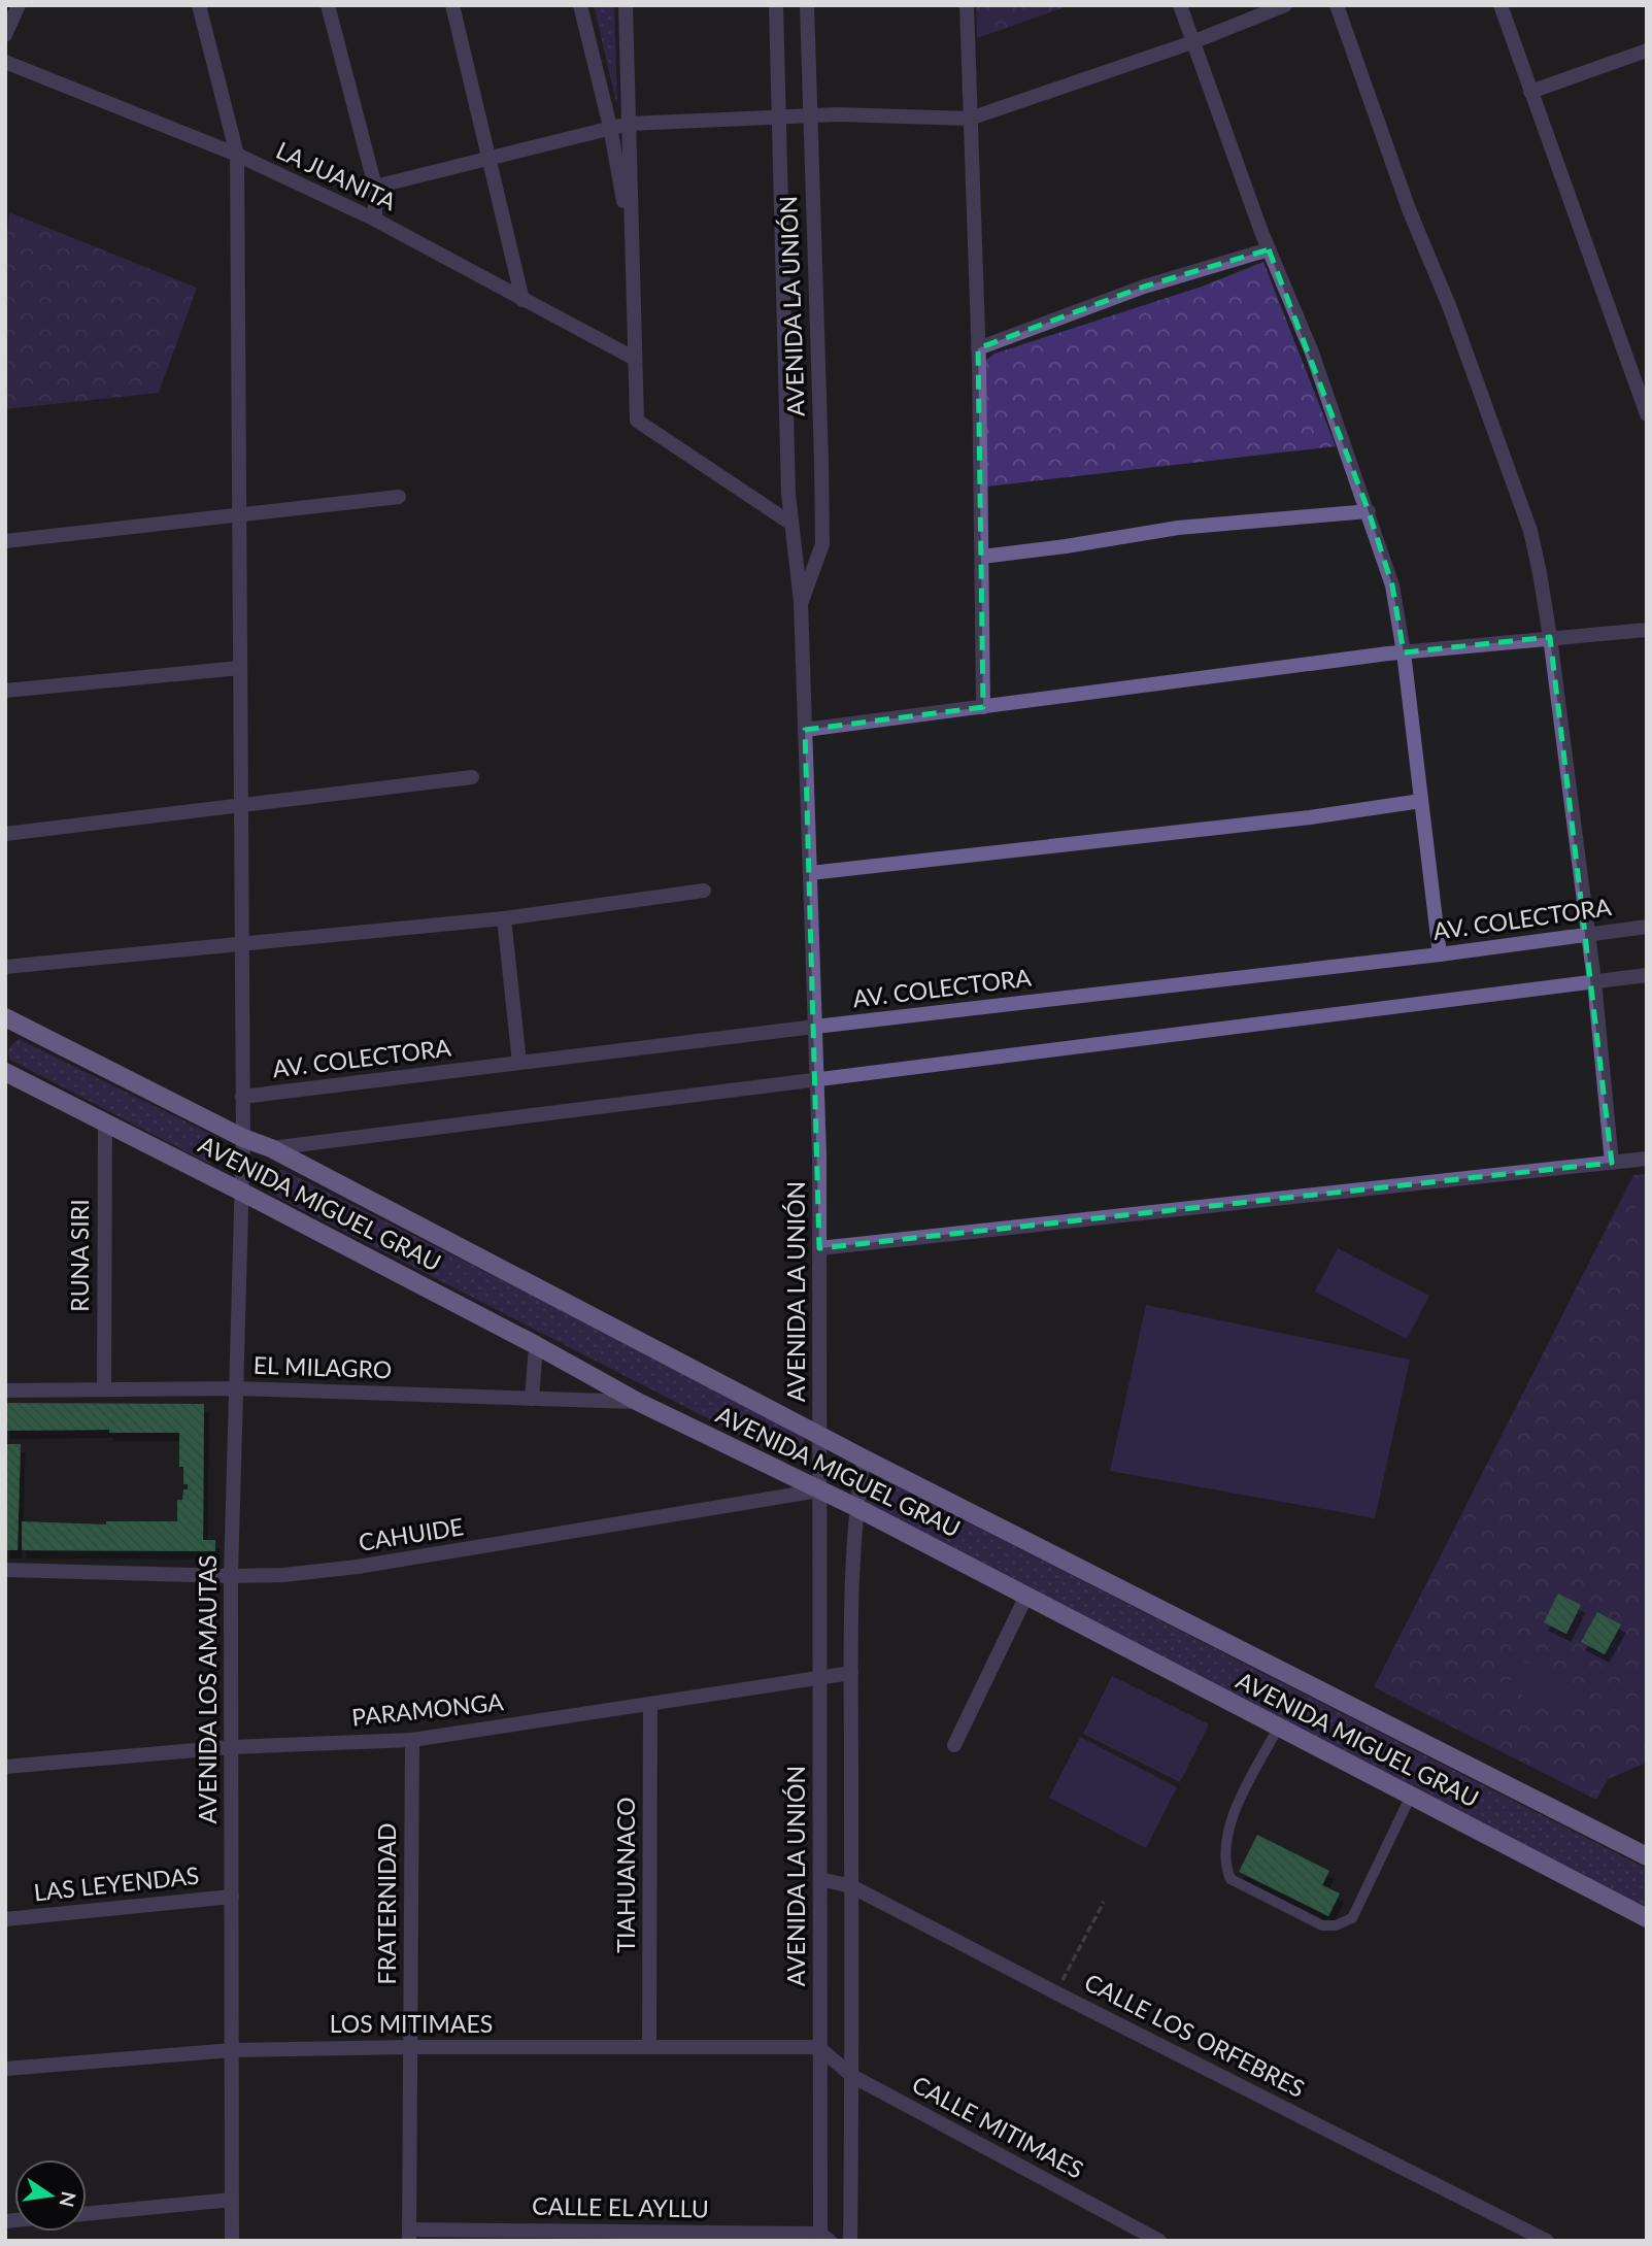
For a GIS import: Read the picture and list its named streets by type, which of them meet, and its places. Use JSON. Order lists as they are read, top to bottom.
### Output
{
  "streets": {
    "main road": ["AVENIDA MIGUEL GRAU"],
    "street": [
      "LA JUANITA",
      "AVENIDA LA UNIÓN",
      "AV. COLECTORA",
      "RUNA SIRI",
      "EL MILAGRO",
      "CAHUIDE",
      "AVENIDA LOS AMAUTAS",
      "PARAMONGA",
      "TIAHUANACO",
      "LAS LEYENDAS",
      "FRATERNIDAD",
      "LOS MITIMAES",
      "CALLE LOS ORFEBRES",
      "CALLE MITIMAES",
      "CALLE EL AYLLU"
    ]
  },
  "crossings": [
    ["LA JUANITA", "AVENIDA LOS AMAUTAS"],
    ["AVENIDA LA UNIÓN", "AV. COLECTORA"],
    ["AVENIDA LA UNIÓN", "AVENIDA MIGUEL GRAU"],
    ["AVENIDA LA UNIÓN", "CAHUIDE"],
    ["AVENIDA LA UNIÓN", "PARAMONGA"],
    ["AVENIDA LA UNIÓN", "LOS MITIMAES"],
    ["AVENIDA LA UNIÓN", "CALLE LOS ORFEBRES"],
    ["AVENIDA LA UNIÓN", "CALLE MITIMAES"],
    ["AVENIDA LA UNIÓN", "CALLE EL AYLLU"],
    ["AV. COLECTORA", "AVENIDA LOS AMAUTAS"],
    ["AVENIDA MIGUEL GRAU", "RUNA SIRI"],
    ["AVENIDA MIGUEL GRAU", "EL MILAGRO"],
    ["AVENIDA MIGUEL GRAU", "CAHUIDE"],
    ["AVENIDA MIGUEL GRAU", "AVENIDA LOS AMAUTAS"],
    ["RUNA SIRI", "EL MILAGRO"],
    ["EL MILAGRO", "AVENIDA LOS AMAUTAS"],
    ["CAHUIDE", "AVENIDA LOS AMAUTAS"],
    ["AVENIDA LOS AMAUTAS", "PARAMONGA"],
    ["AVENIDA LOS AMAUTAS", "LAS LEYENDAS"],
    ["AVENIDA LOS AMAUTAS", "LOS MITIMAES"],
    ["PARAMONGA", "TIAHUANACO"],
    ["PARAMONGA", "FRATERNIDAD"],
    ["TIAHUANACO", "LOS MITIMAES"],
    ["FRATERNIDAD", "LOS MITIMAES"],
    ["FRATERNIDAD", "CALLE EL AYLLU"],
    ["LOS MITIMAES", "CALLE MITIMAES"]
  ],
  "north": "right"
}
